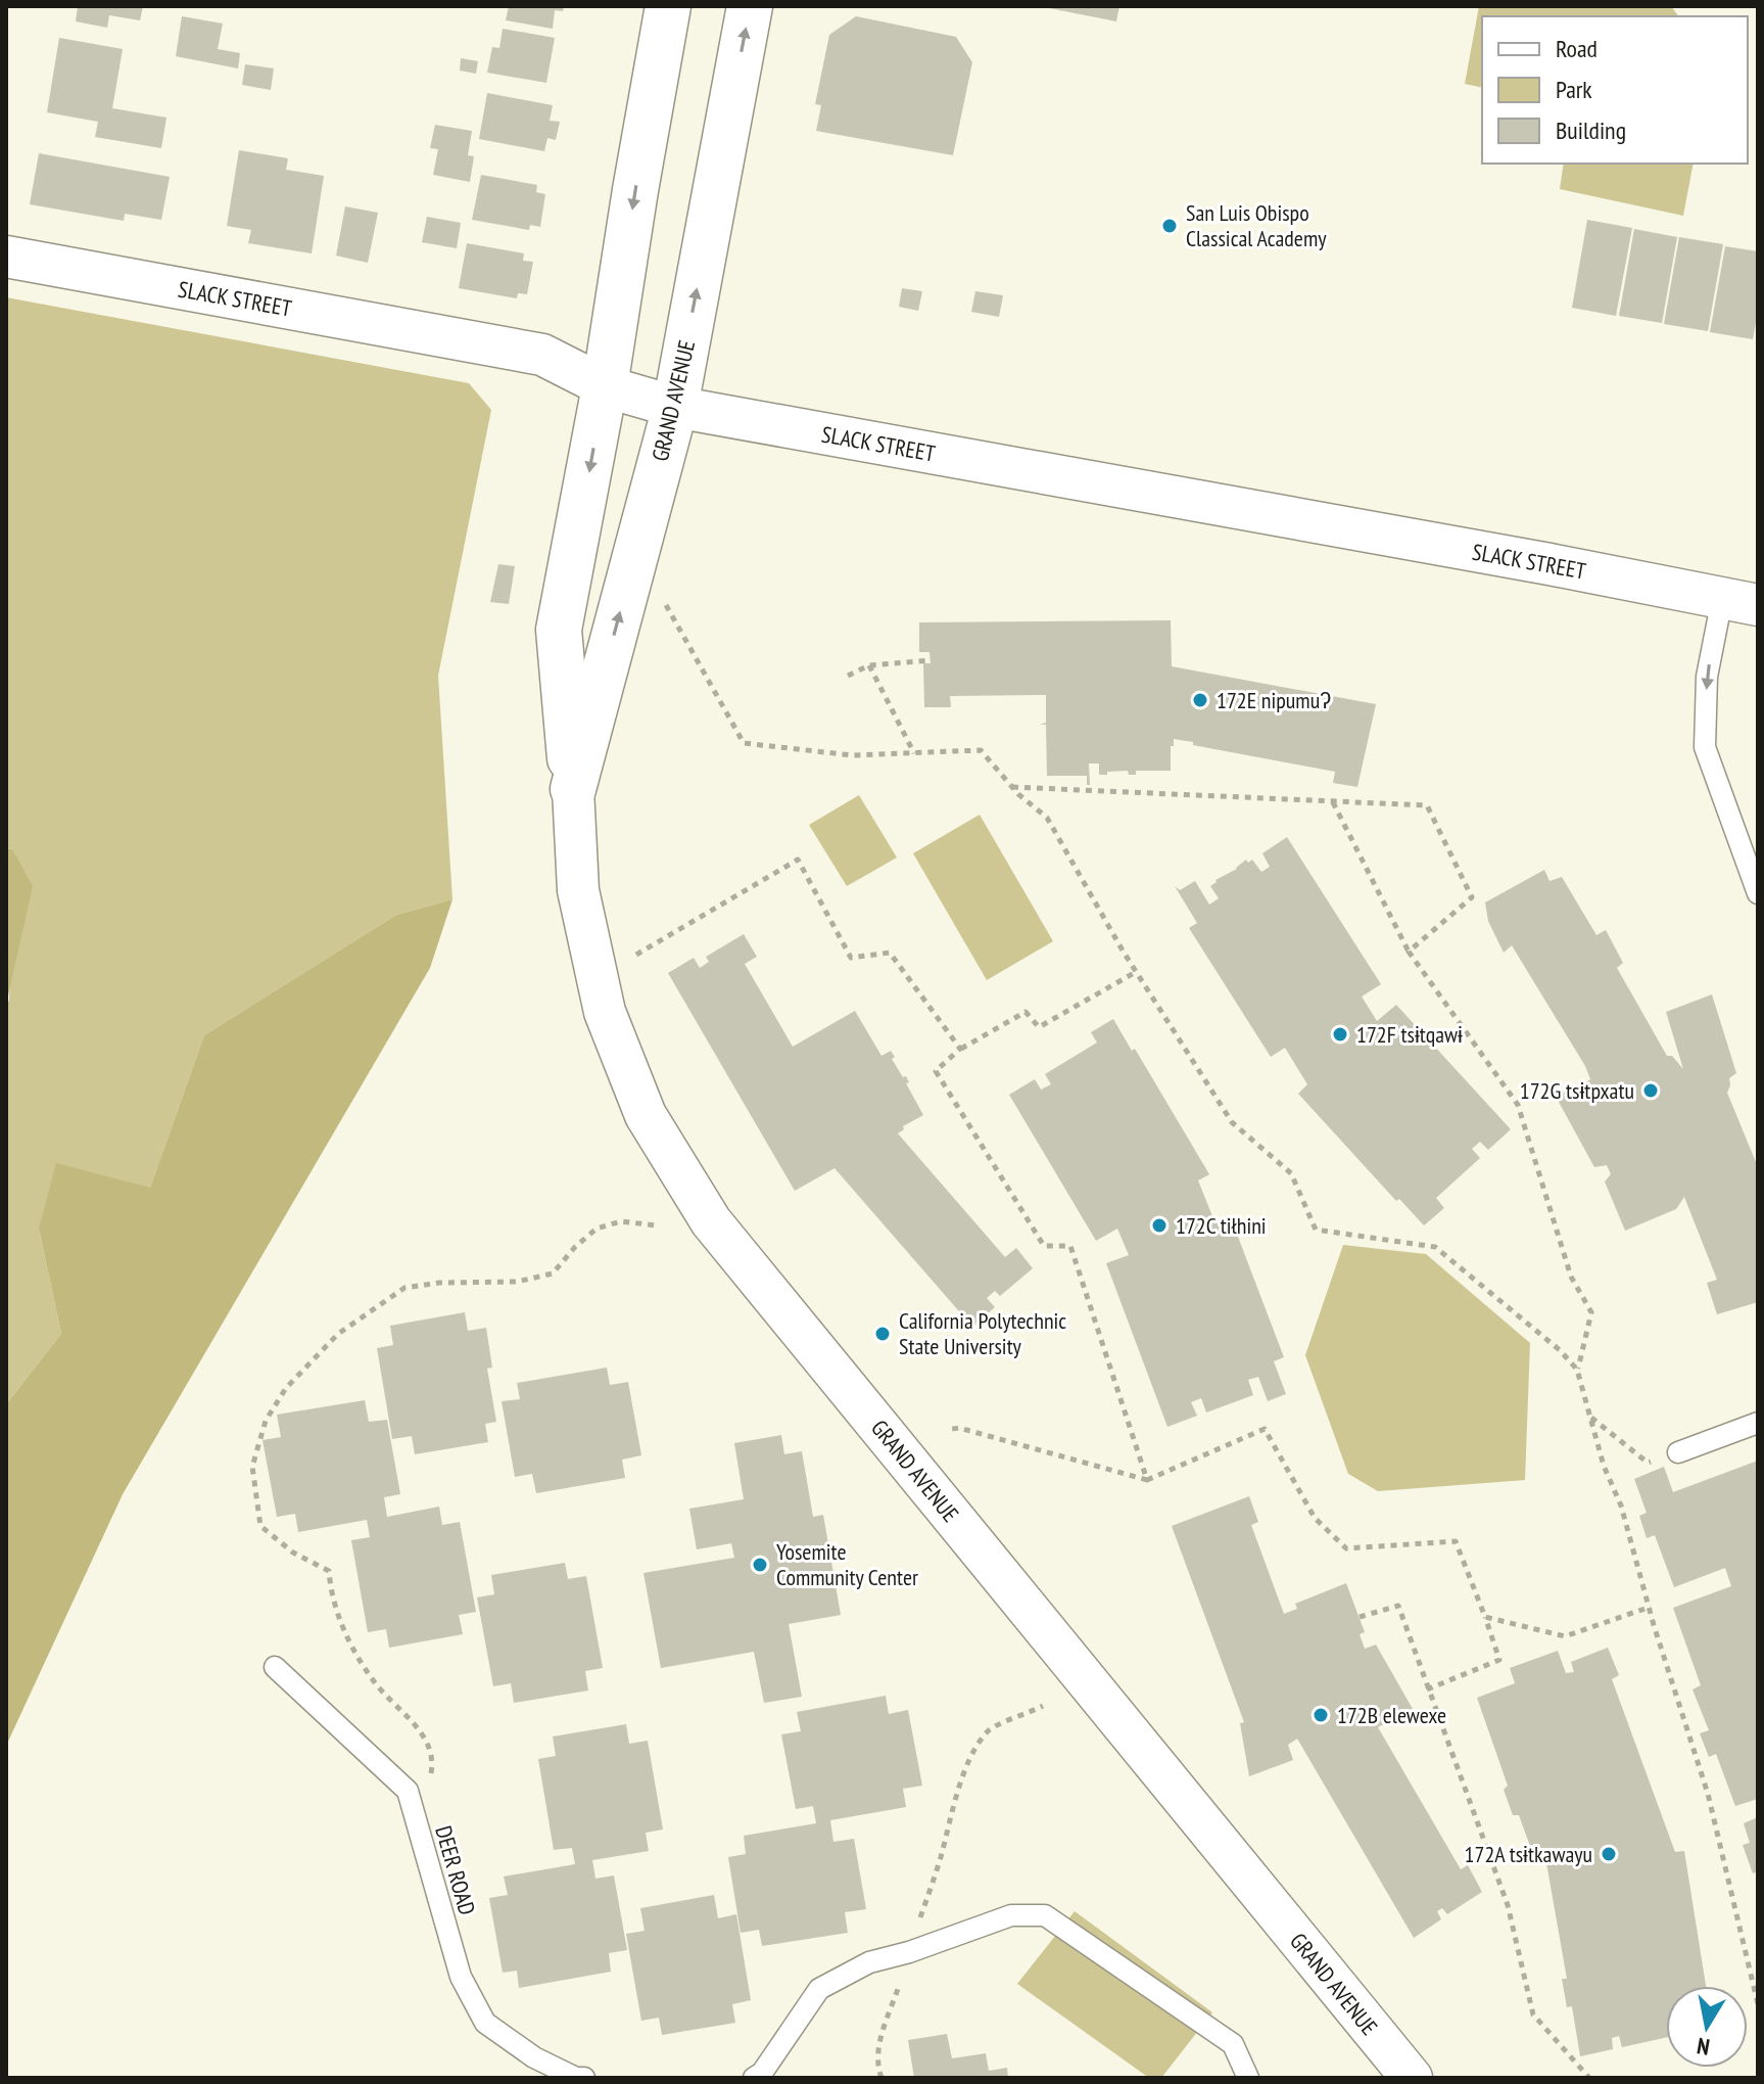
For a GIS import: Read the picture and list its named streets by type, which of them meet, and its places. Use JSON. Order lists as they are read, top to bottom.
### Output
{
  "streets": {
    "street": ["SLACK STREET", "GRAND AVENUE"],
    "lane": ["DEER ROAD"]
  },
  "crossings": [
    ["SLACK STREET", "GRAND AVENUE"]
  ],
  "places": [
    "San Luis Obispo Classical Academy",
    "172E nipumuʔ",
    "172F tsɨtqawɨ",
    "172G tsɨtpxatu",
    "172C tiłhini",
    "California Polytechnic State University",
    "Yosemite Community Center",
    "172B elewexe",
    "172A tsɨtkawayu"
  ],
  "legend": ["Road", "Park", "Building"],
  "north": "bottom"
}
